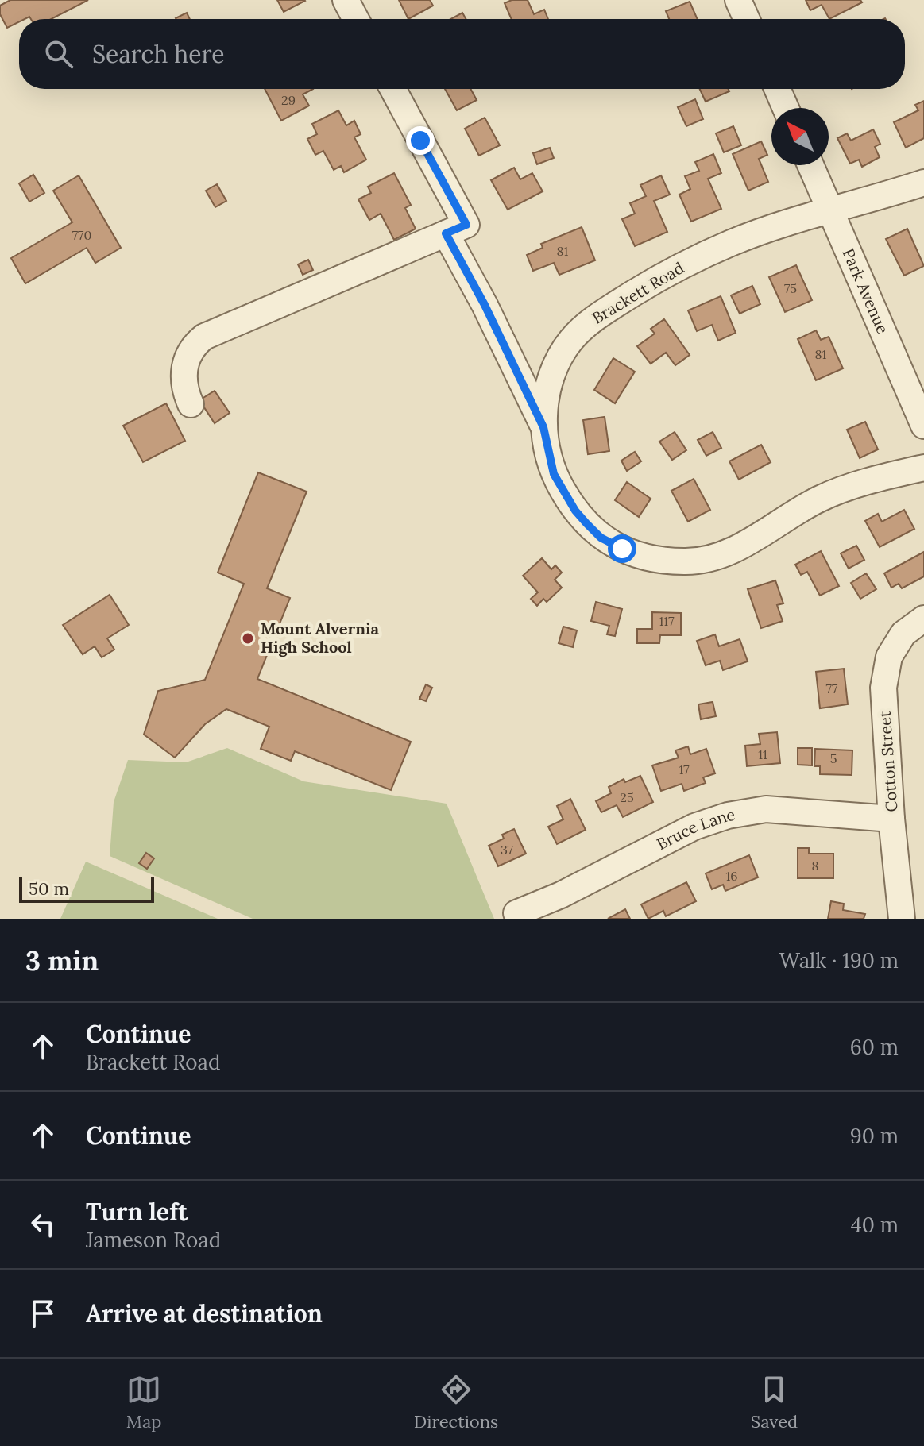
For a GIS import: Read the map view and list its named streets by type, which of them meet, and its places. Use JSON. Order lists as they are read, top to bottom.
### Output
{
  "streets": {
    "street": [
      "Park Avenue",
      "Brackett Road",
      "Cotton Street",
      "Bruce Lane"
    ]
  },
  "crossings": [
    ["Park Avenue", "Brackett Road"],
    ["Cotton Street", "Bruce Lane"]
  ],
  "places": ["Mount Alvernia High School"],
  "house_numbers": [
    "29",
    "770",
    "81",
    "75",
    "81",
    "117",
    "77",
    "11",
    "5",
    "17",
    "25",
    "37",
    "8",
    "16"
  ],
  "scale_bar": "50 m",
  "north": "top left",
  "page": {
    "search": "Search here",
    "scale": "50 m",
    "heading": ["3 min", "Walk · 190 m"],
    "list": [
      ["Continue", "Brackett Road", "60 m"],
      ["Continue", "90 m"],
      ["Turn left", "Jameson Road", "40 m"],
      "Arrive at destination"
    ],
    "nav": ["Map", "Directions", "Saved"]
  }
}
